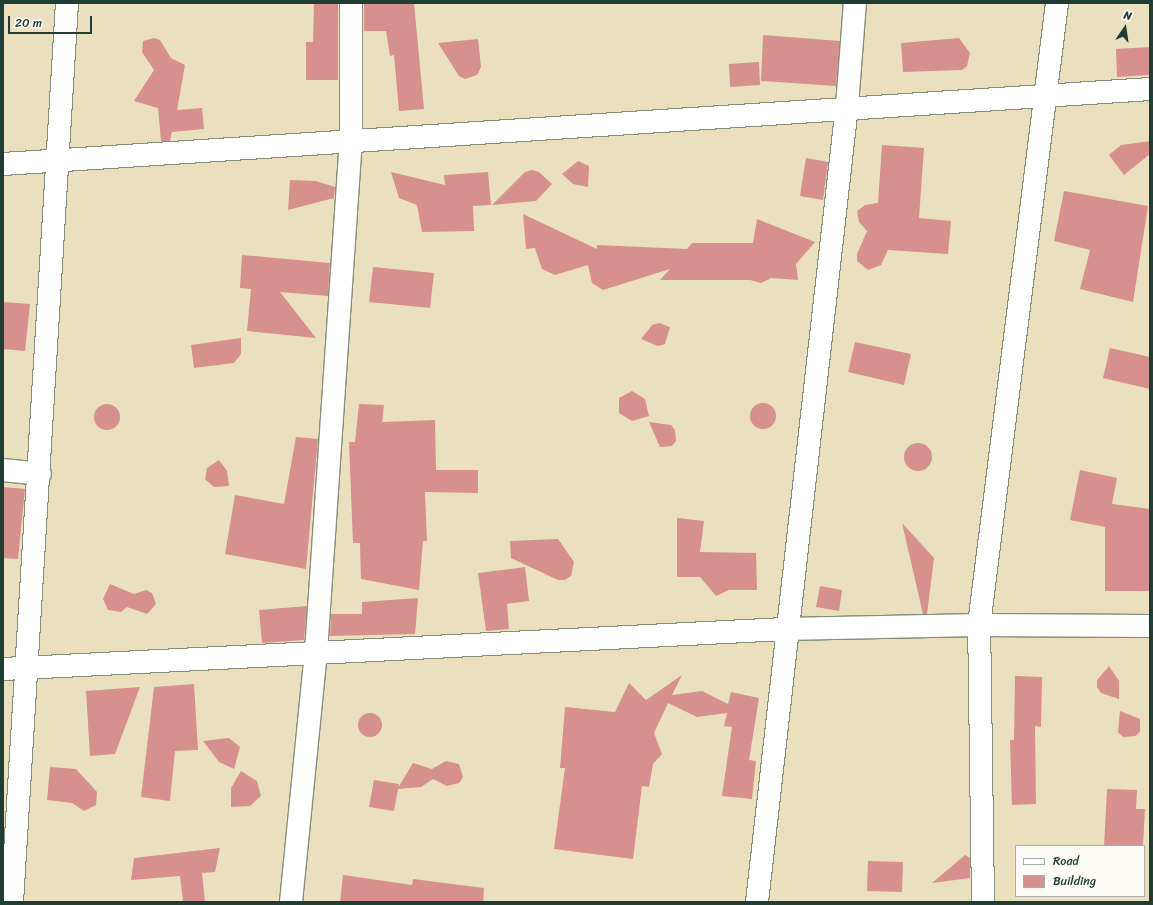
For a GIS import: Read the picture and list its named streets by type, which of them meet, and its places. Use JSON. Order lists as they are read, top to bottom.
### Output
{
  "legend": ["Road", "Building"],
  "scale_bar": "20 m",
  "north": "top"
}
